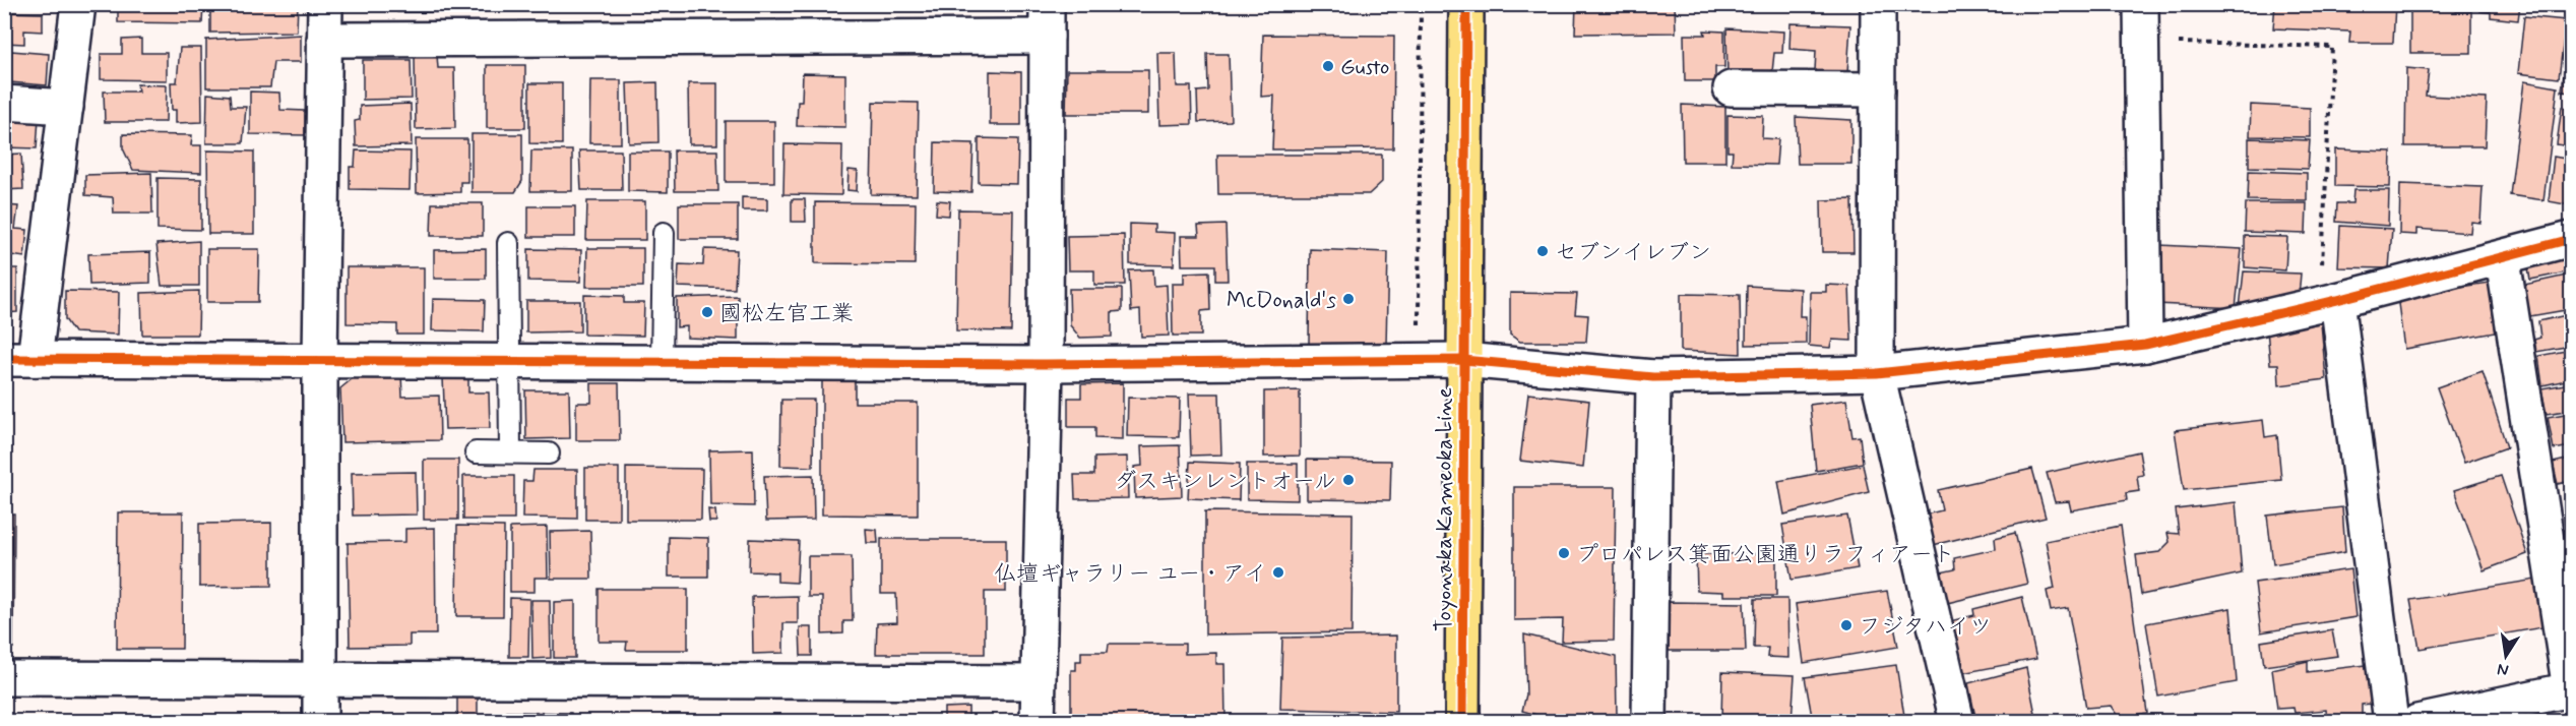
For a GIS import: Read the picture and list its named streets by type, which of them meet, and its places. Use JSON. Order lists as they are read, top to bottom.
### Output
{
  "streets": {
    "main road": ["Toyonaka Kameoka Line"]
  },
  "places": [
    "Gusto",
    "セブンイレブン",
    "McDonald's",
    "國松左官工業",
    "ダスキンレントオール",
    "プロパレス箕面公園通りラフィアート",
    "仏壇ギャラリー ユー・アイ",
    "フジタハイツ"
  ],
  "north": "bottom"
}
